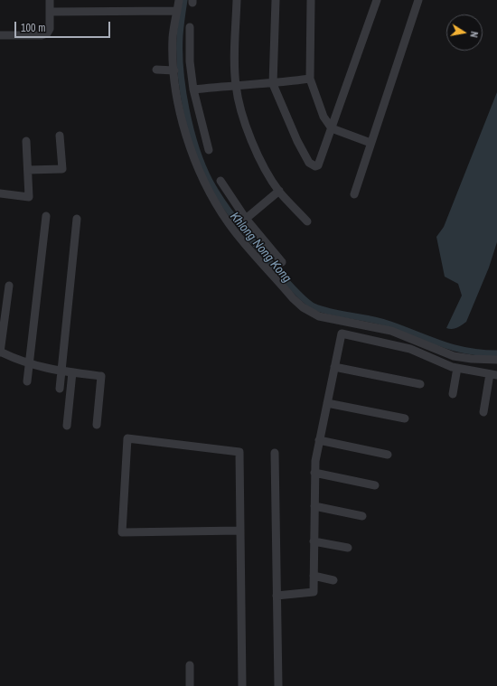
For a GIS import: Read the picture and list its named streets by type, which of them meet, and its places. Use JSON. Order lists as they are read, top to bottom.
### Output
{
  "water": ["Khlong Nong Kong"],
  "scale_bar": "100 m",
  "north": "right"
}
